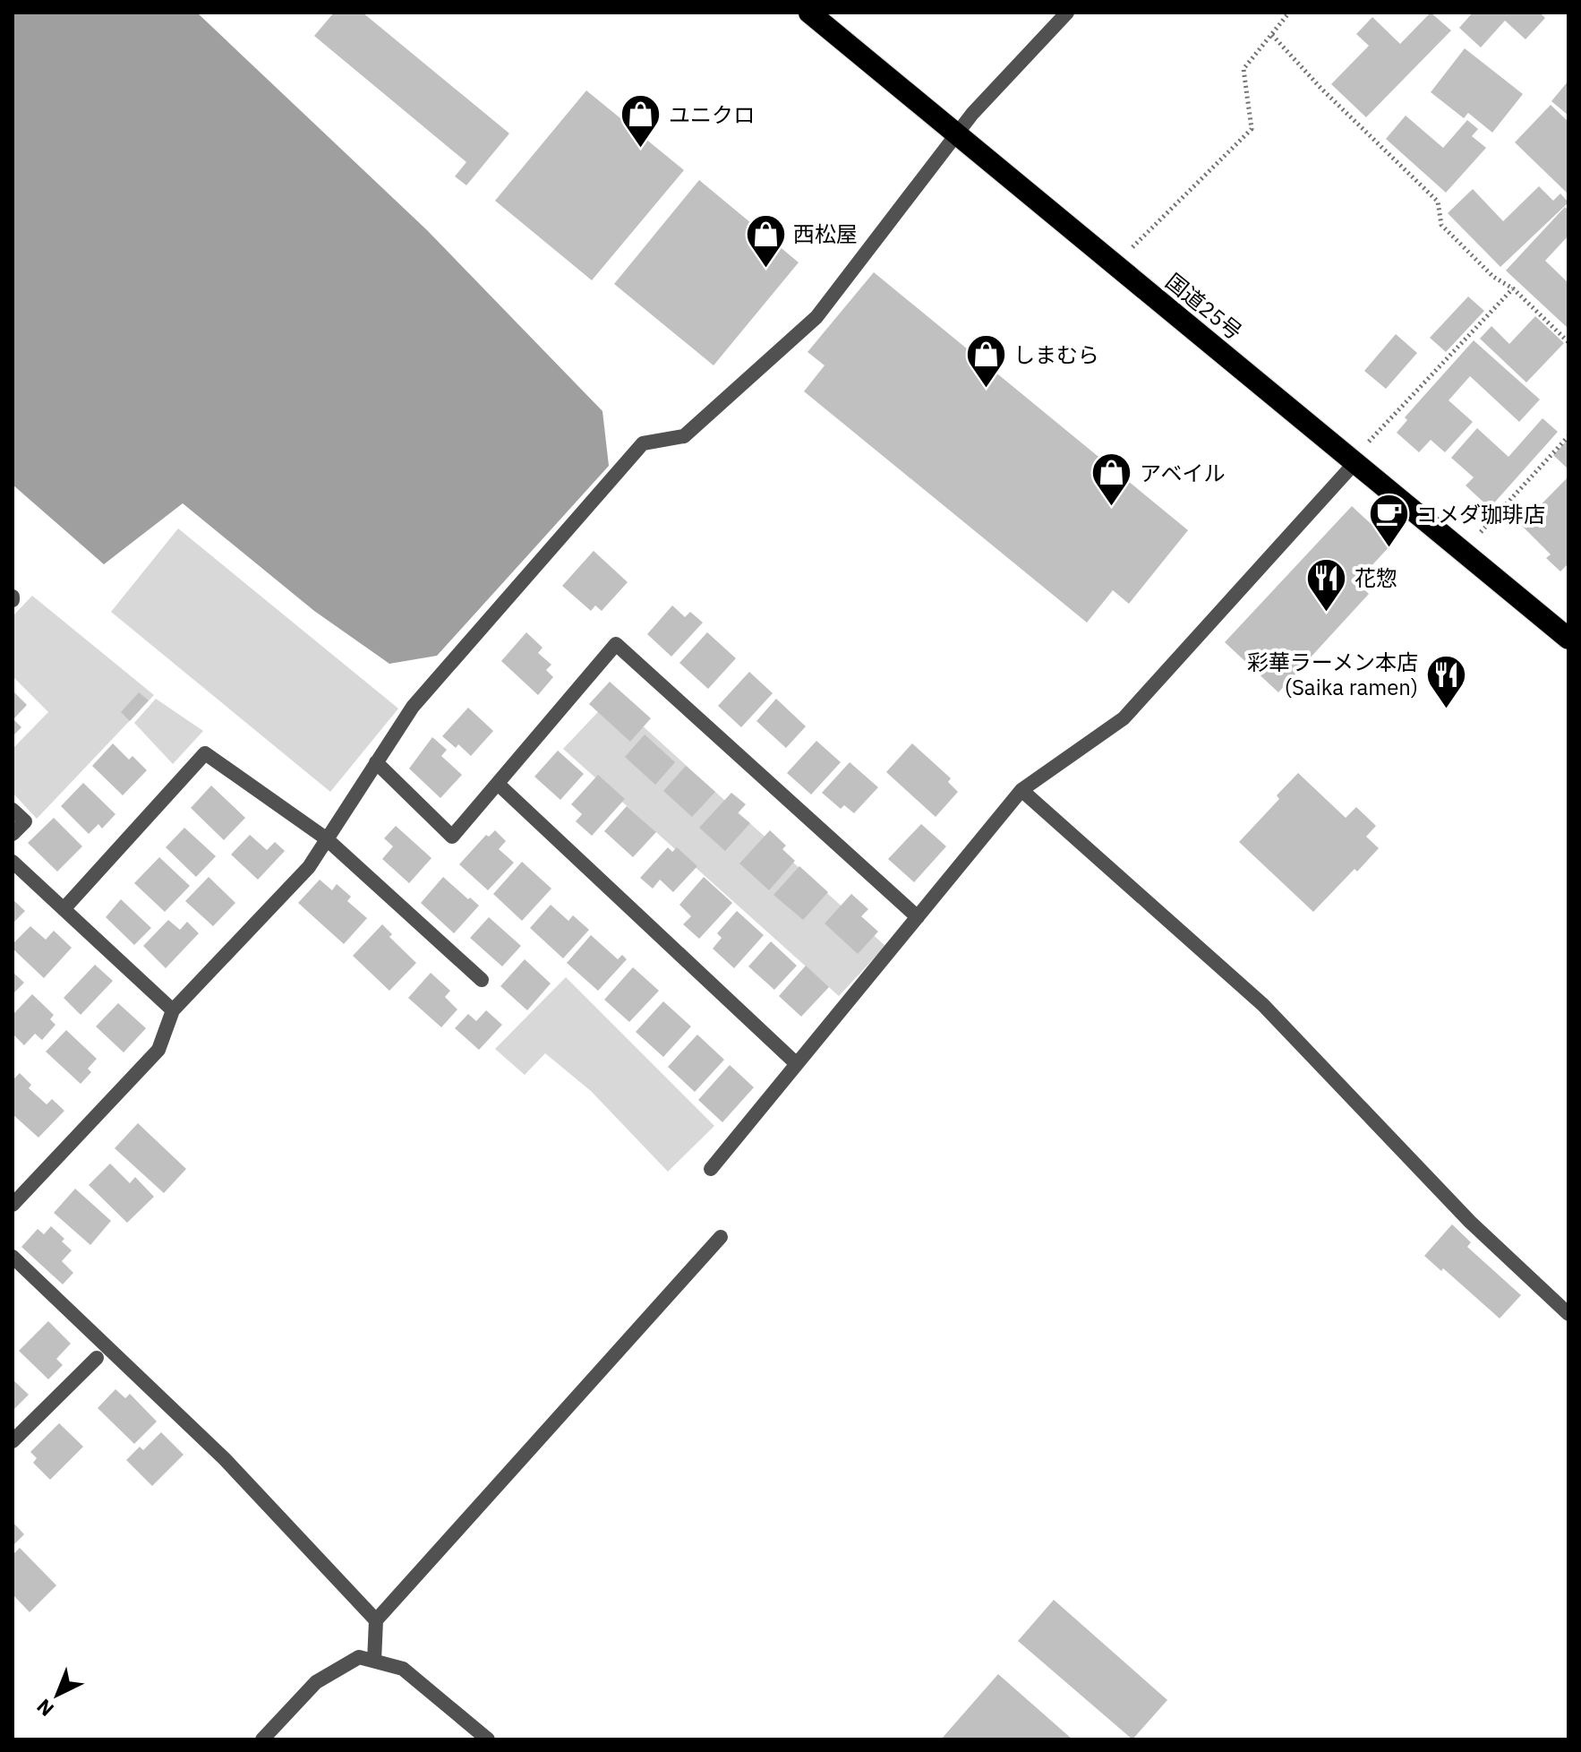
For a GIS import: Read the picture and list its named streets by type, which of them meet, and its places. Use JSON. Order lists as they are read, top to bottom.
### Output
{
  "streets": {
    "highway": ["国道25号"]
  },
  "places": {
    "shop": [
      "ユニクロ",
      "西松屋",
      "しまむら",
      "アベイル"
    ],
    "cafe": ["コメダ珈琲店"],
    "restaurant": ["花惣", "彩華ラーメン本店 (Saika ramen)"]
  },
  "north": "bottom left"
}
